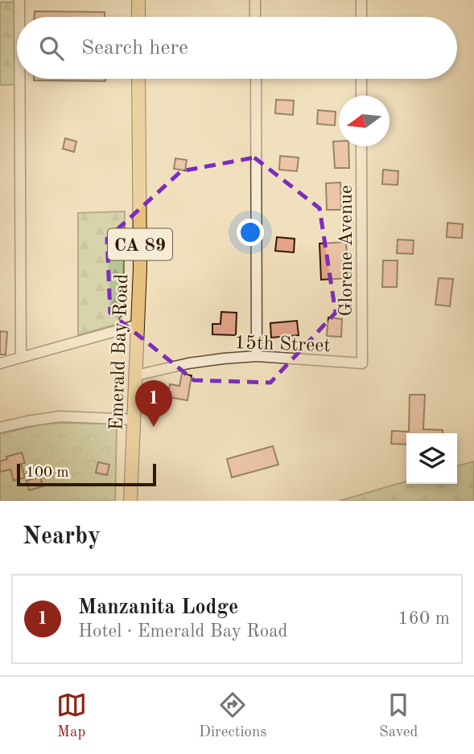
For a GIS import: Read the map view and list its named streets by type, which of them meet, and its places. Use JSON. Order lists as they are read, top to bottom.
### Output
{
  "streets": {
    "main road": ["CA 89", "Emerald Bay Road"],
    "street": ["Glorene Avenue", "15th Street"]
  },
  "crossings": [
    ["Glorene Avenue", "15th Street"],
    ["15th Street", "Emerald Bay Road"]
  ],
  "scale_bar": "100 m",
  "north": "left",
  "page": {
    "search": "Search here",
    "pins": "1",
    "scale": "100 m",
    "heading": "Nearby",
    "list": [
      {
        "mark": "1",
        "name": "Manzanita Lodge",
        "note": "Hotel · Emerald Bay Road",
        "value": "160 m"
      }
    ],
    "nav": ["Map", "Directions", "Saved"]
  }
}
